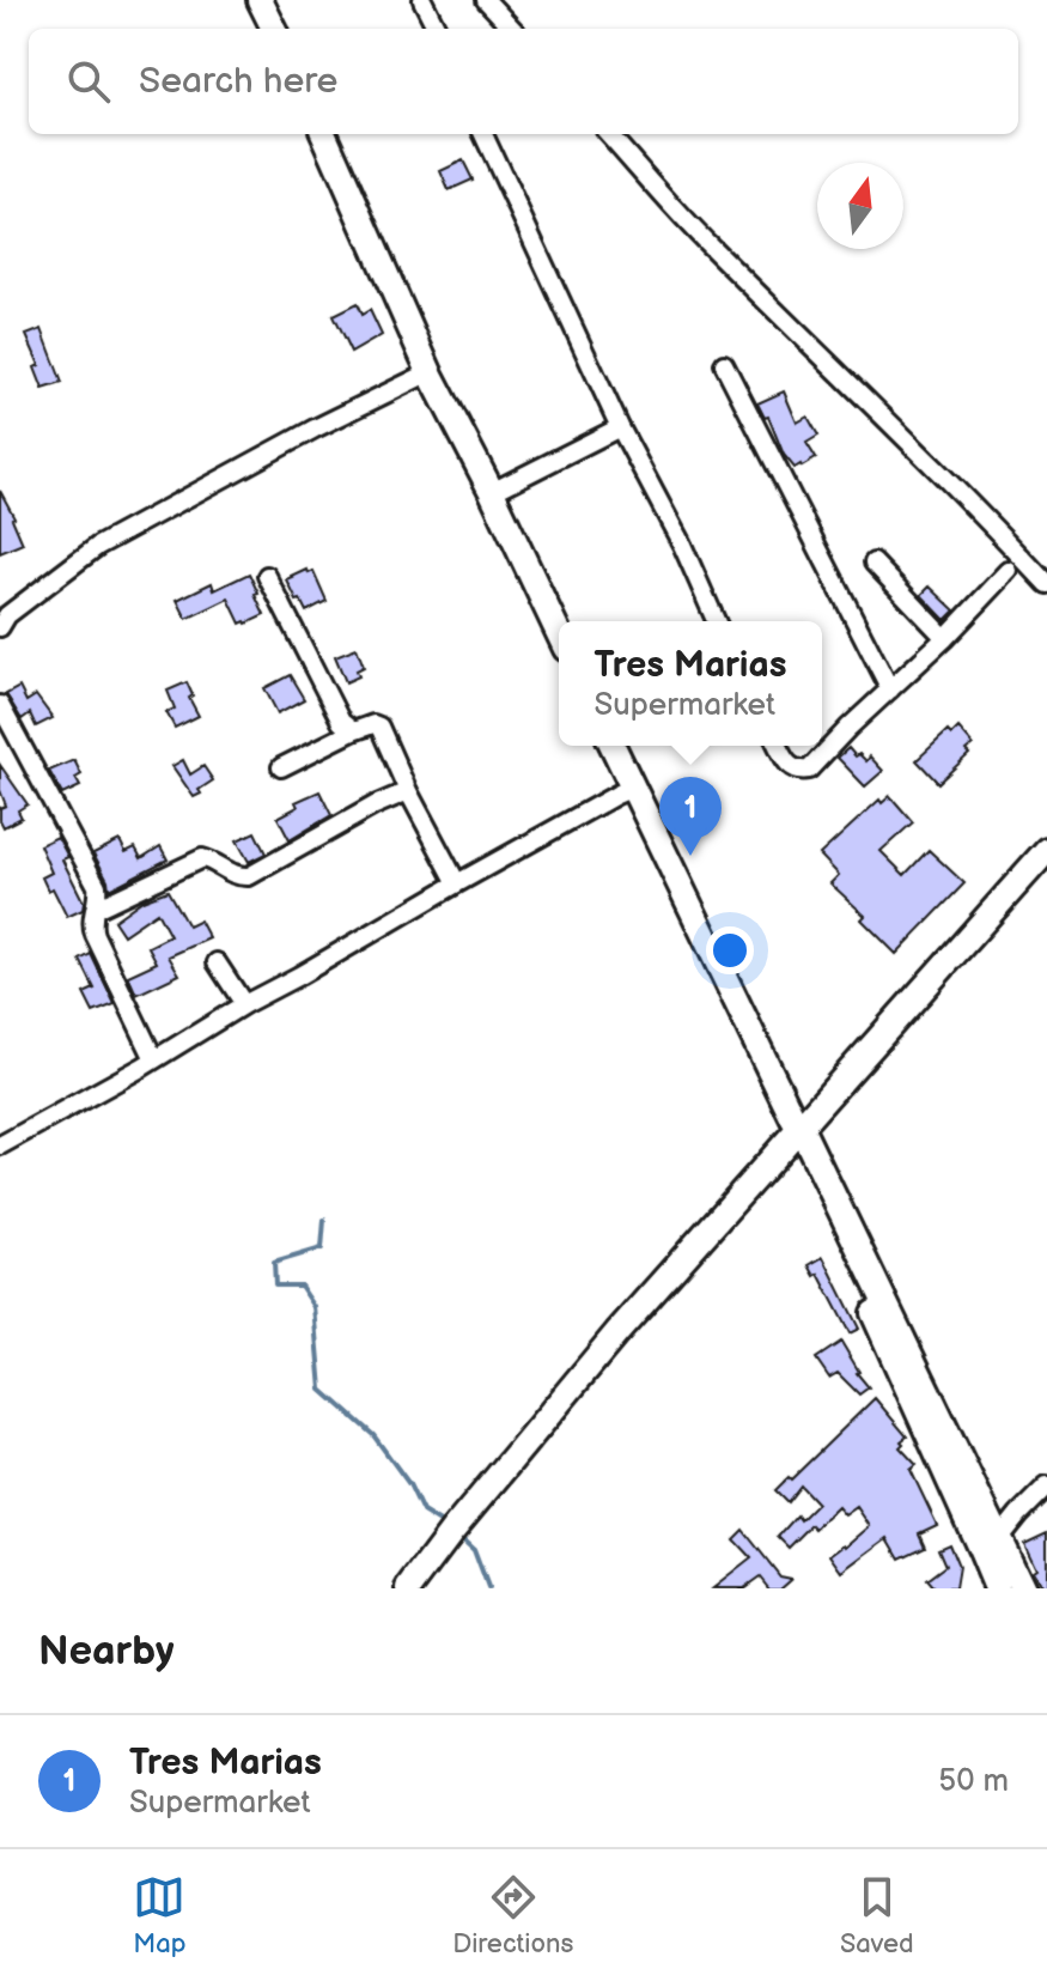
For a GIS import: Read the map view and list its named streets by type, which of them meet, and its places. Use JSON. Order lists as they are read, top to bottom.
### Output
{
  "north": "top",
  "page": {
    "search": "Search here",
    "popup": ["Tres Marias", "Supermarket"],
    "pins": "1",
    "heading": "Nearby",
    "list": [
      {
        "mark": "1",
        "name": "Tres Marias",
        "note": "Supermarket",
        "value": "50 m"
      }
    ],
    "nav": ["Map", "Directions", "Saved"]
  }
}
